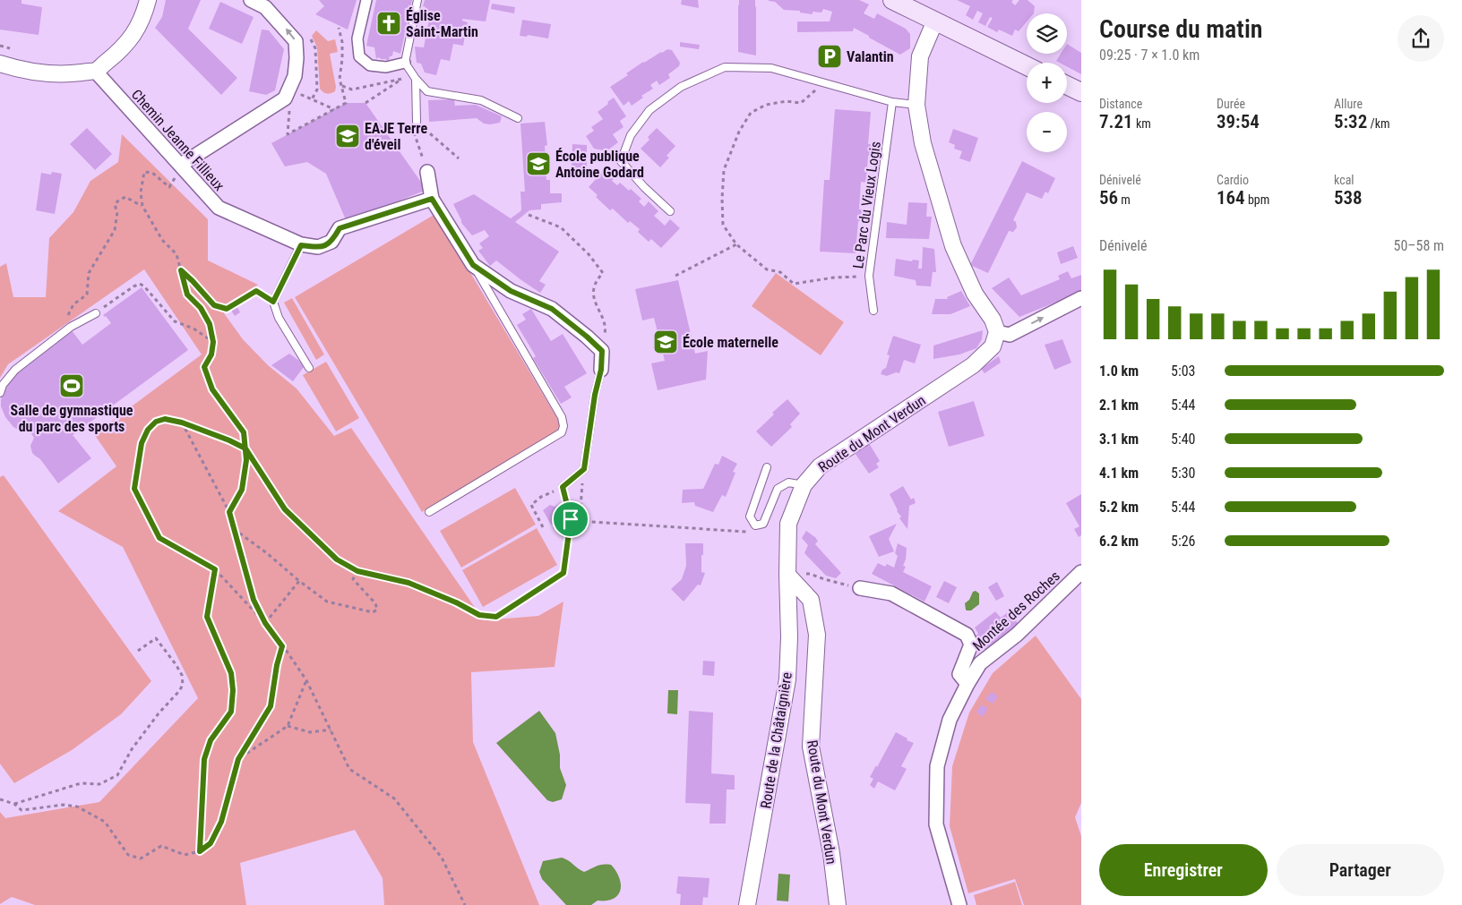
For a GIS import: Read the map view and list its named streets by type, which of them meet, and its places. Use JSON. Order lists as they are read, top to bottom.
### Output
{
  "streets": {
    "street": [
      "Chemin Jeanne Fillieux",
      "Route du Mont Verdun",
      "Montée des Roches",
      "Route de la Châtaignière"
    ],
    "lane": ["Le Parc du Vieux Logis"]
  },
  "crossings": [
    ["Route du Mont Verdun", "Route de la Châtaignière"]
  ],
  "places": {
    "church": ["Église Saint-Martin"],
    "parking": ["Valantin"],
    "school or university": ["EAJE Terre d'éveil", "École publique Antoine Godard", "École maternelle"],
    "sports": ["Salle de gymnastique du parc des sports"]
  },
  "page": {
    "heading": ["Course du matin", "09:25 · 7 × 1.0 km"],
    "map_buttons": ["+", "−"],
    "stats": [
      ["Distance", "7.21 km"],
      ["Durée", "39:54"],
      ["Allure", "5:32 /km"],
      ["Dénivelé", "56 m"],
      ["Cardio", "164 bpm"],
      ["kcal", "538"]
    ],
    "chart": ["Dénivelé", "50–58 m"],
    "list": [
      {
        "name": "1.0 km",
        "note": "5:03"
      },
      {
        "name": "2.1 km",
        "note": "5:44"
      },
      {
        "name": "3.1 km",
        "note": "5:40"
      },
      {
        "name": "4.1 km",
        "note": "5:30"
      },
      {
        "name": "5.2 km",
        "note": "5:44"
      },
      {
        "name": "6.2 km",
        "note": "5:26"
      }
    ],
    "buttons": ["Enregistrer", "Partager"]
  }
}
